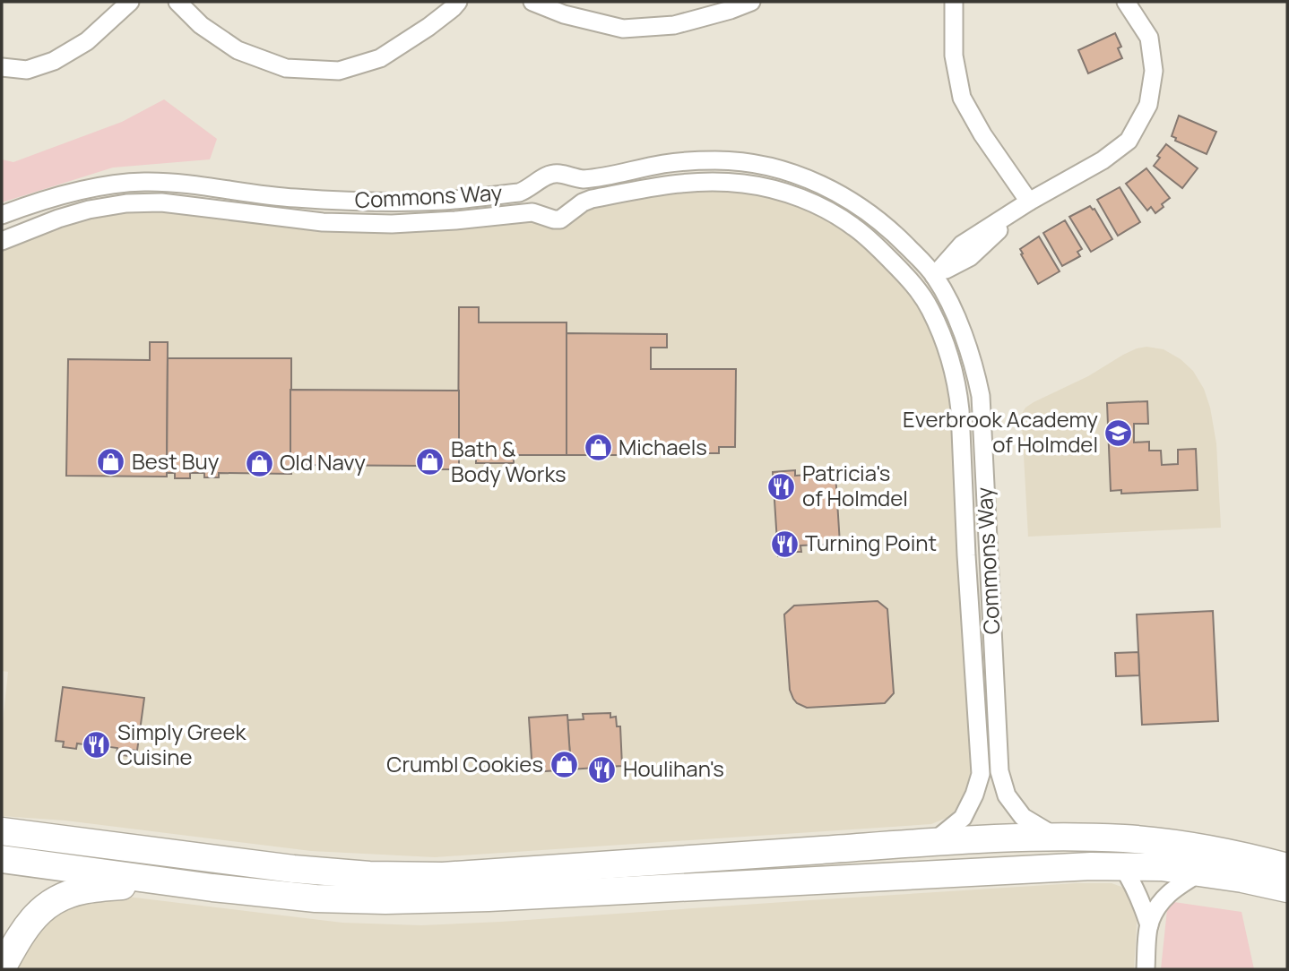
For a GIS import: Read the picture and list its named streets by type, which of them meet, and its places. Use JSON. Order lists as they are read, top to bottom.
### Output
{
  "streets": {
    "street": ["Commons Way"]
  },
  "places": {
    "school or university": ["Everbrook Academy of Holmdel"],
    "shop": [
      "Michaels",
      "Best Buy",
      "Bath & Body Works",
      "Old Navy",
      "Crumbl Cookies"
    ],
    "restaurant": [
      "Patricia's of Holmdel",
      "Turning Point",
      "Simply Greek Cuisine",
      "Houlihan's"
    ]
  }
}
